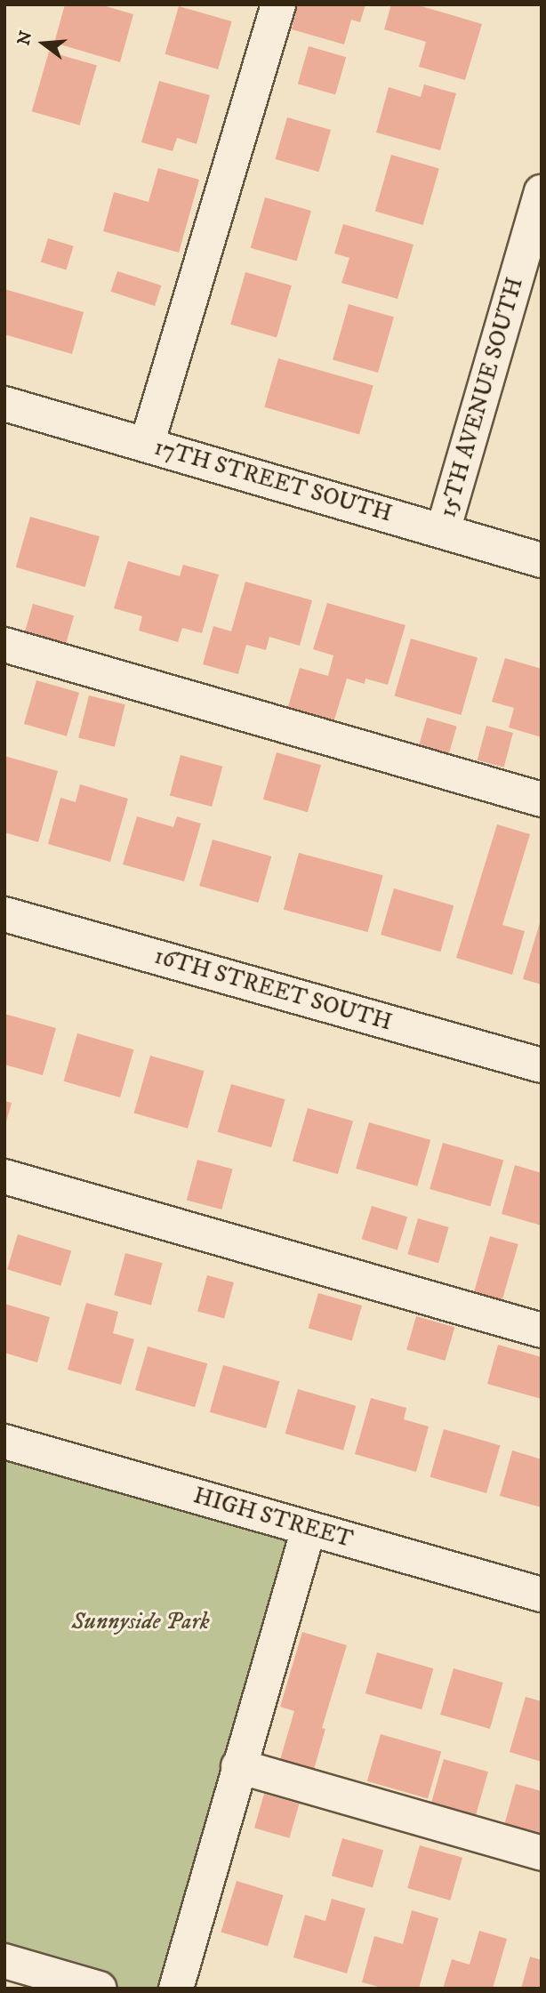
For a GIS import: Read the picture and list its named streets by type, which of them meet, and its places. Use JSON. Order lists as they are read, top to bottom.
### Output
{
  "streets": {
    "street": [
      "15TH AVENUE SOUTH",
      "17TH STREET SOUTH",
      "16TH STREET SOUTH",
      "HIGH STREET"
    ]
  },
  "crossings": [
    ["15TH AVENUE SOUTH", "17TH STREET SOUTH"]
  ],
  "parks": ["Sunnyside Park"],
  "north": "left"
}
